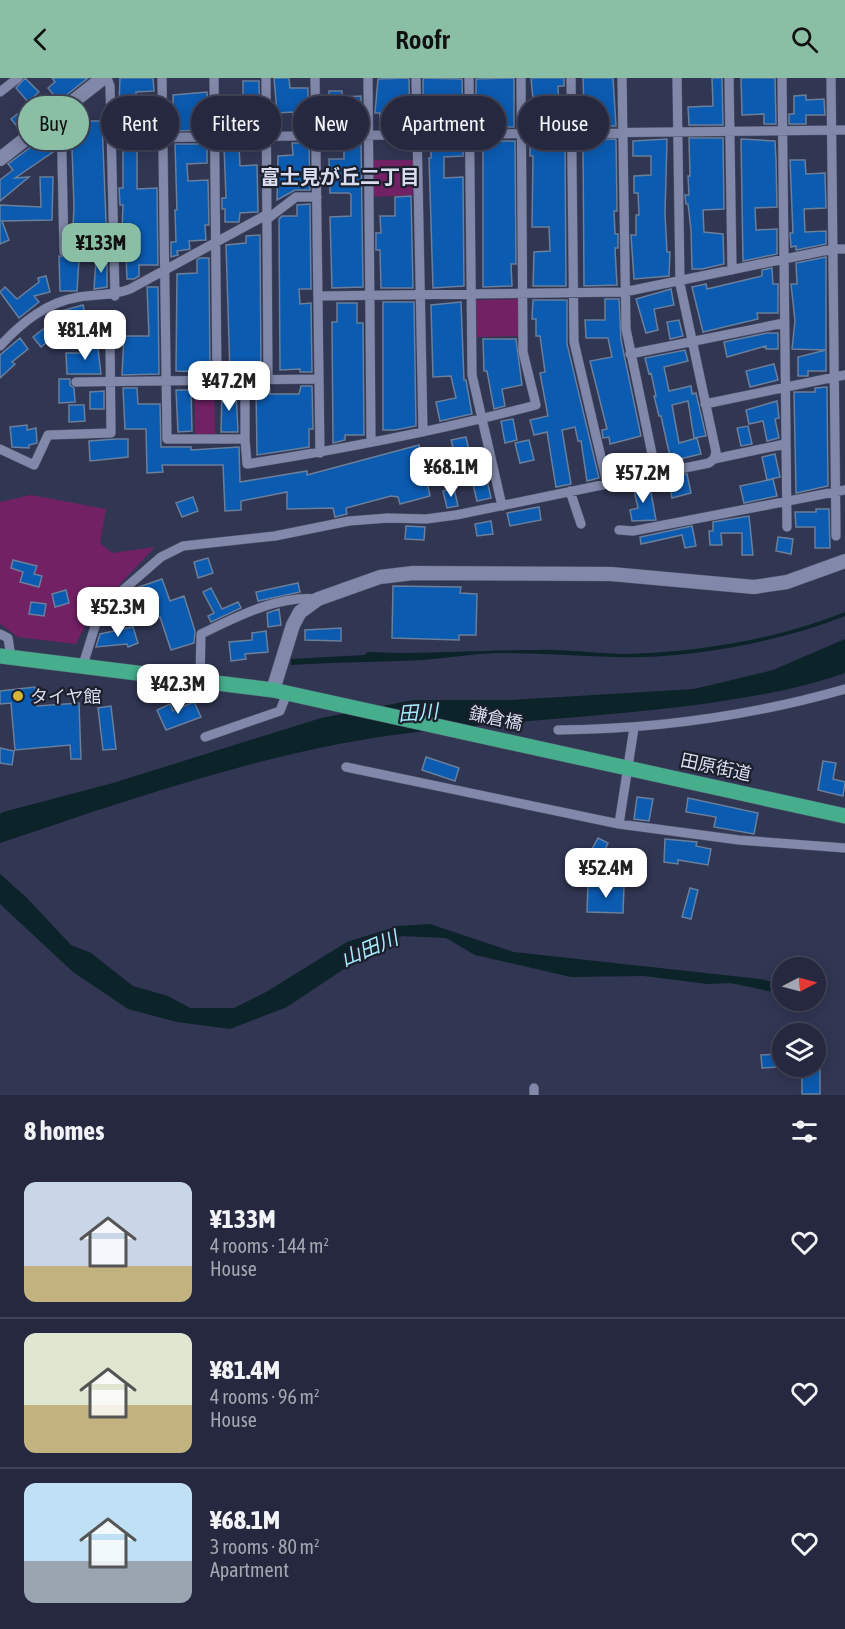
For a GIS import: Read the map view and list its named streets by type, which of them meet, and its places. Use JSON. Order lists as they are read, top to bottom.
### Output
{
  "streets": {
    "main road": ["鎌倉橋", "田原街道"]
  },
  "crossings": [
    ["鎌倉橋", "田原街道"]
  ],
  "districts": ["富士見が丘二丁目"],
  "water": ["田川", "山田川"],
  "places": ["タイヤ館"],
  "north": "right",
  "page": {
    "header": "Roofr",
    "chip": [
      "Buy",
      "Rent",
      "Filters",
      "New",
      "Apartment",
      "House"
    ],
    "price": [
      "¥133M",
      "¥81.4M",
      "¥47.2M",
      "¥68.1M",
      "¥57.2M",
      "¥52.3M",
      "¥42.3M",
      "¥52.4M"
    ],
    "heading": "8 homes",
    "list": [
      {
        "name": "¥133M",
        "note": "4 rooms · 144 m² · House"
      },
      {
        "name": "¥81.4M",
        "note": "4 rooms · 96 m² · House"
      },
      {
        "name": "¥68.1M",
        "note": "3 rooms · 80 m² · Apartment"
      }
    ]
  }
}
